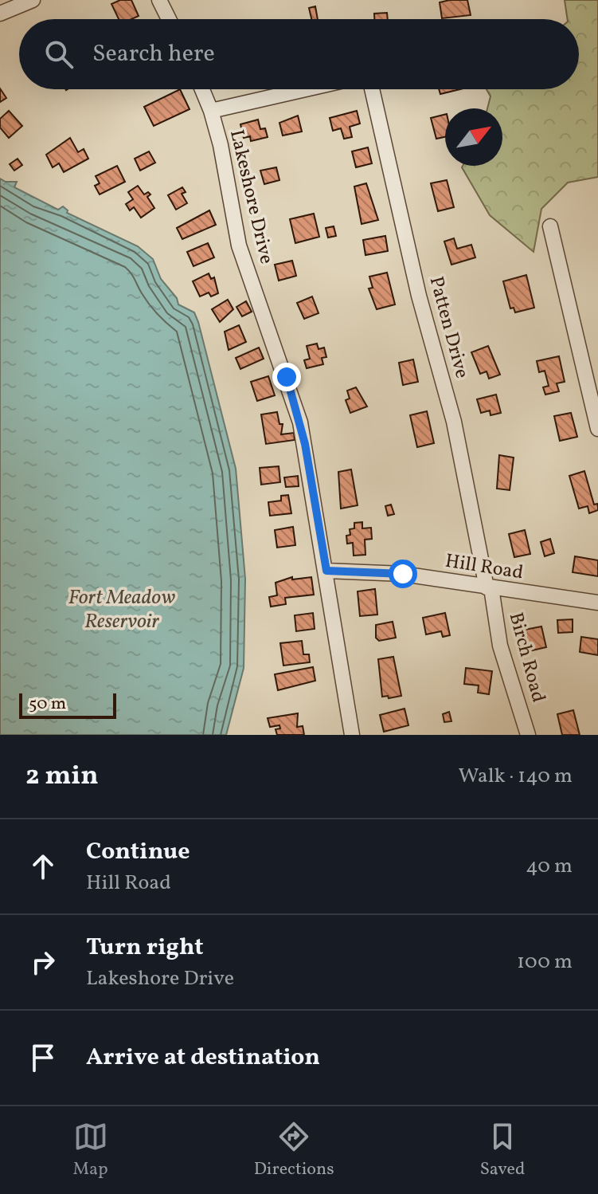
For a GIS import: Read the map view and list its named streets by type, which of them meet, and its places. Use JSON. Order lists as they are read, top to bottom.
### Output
{
  "streets": {
    "street": [
      "Lakeshore Drive",
      "Patten Drive",
      "Hill Road",
      "Birch Road"
    ]
  },
  "crossings": [
    ["Lakeshore Drive", "Hill Road"],
    ["Patten Drive", "Hill Road"],
    ["Patten Drive", "Birch Road"],
    ["Hill Road", "Birch Road"]
  ],
  "water": ["Fort Meadow Reservoir"],
  "scale_bar": "50 m",
  "north": "top right",
  "page": {
    "search": "Search here",
    "scale": "50 m",
    "heading": ["2 min", "Walk · 140 m"],
    "list": [
      ["Continue", "Hill Road", "40 m"],
      ["Turn right", "Lakeshore Drive", "100 m"],
      "Arrive at destination"
    ],
    "nav": ["Map", "Directions", "Saved"]
  }
}
